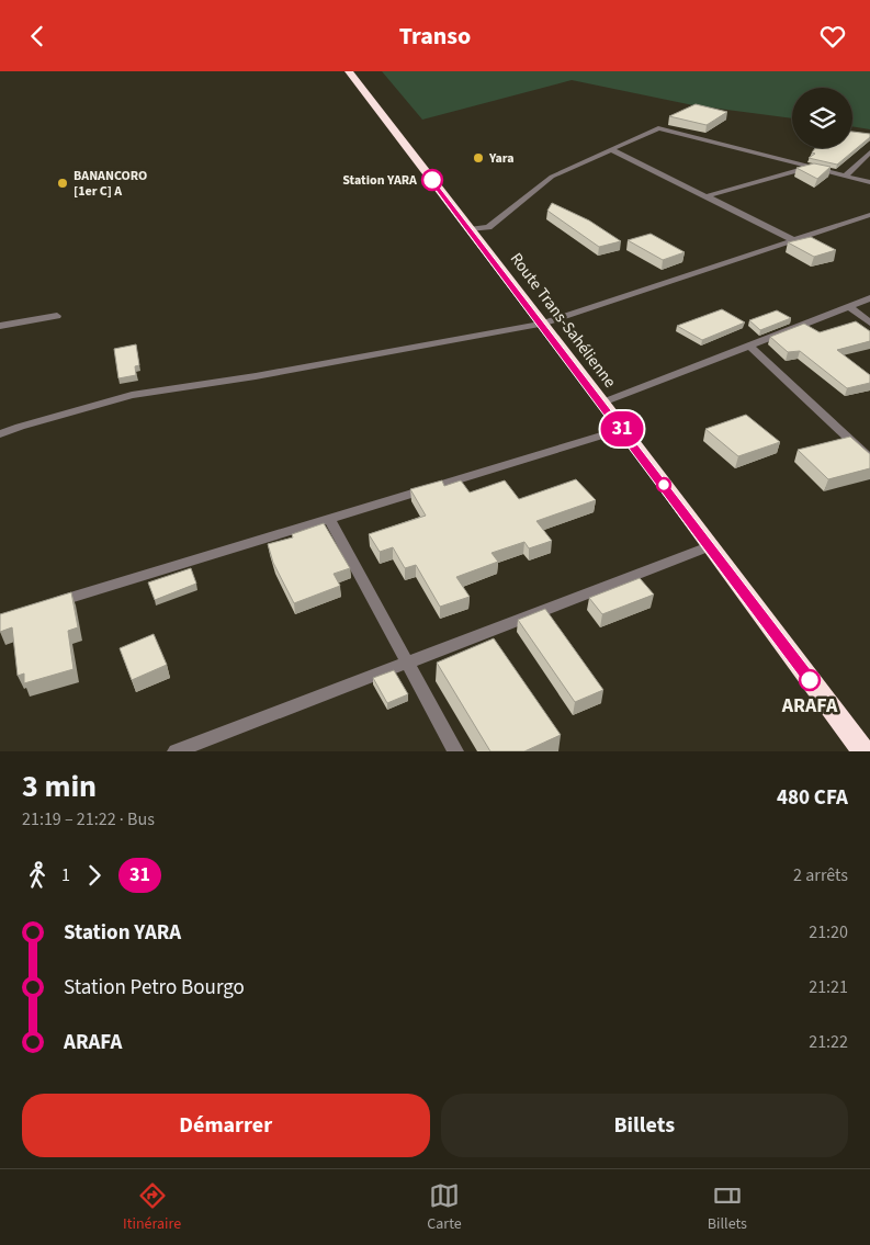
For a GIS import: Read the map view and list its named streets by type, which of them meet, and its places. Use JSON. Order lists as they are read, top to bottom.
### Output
{
  "streets": {
    "highway": ["Route Trans-Sahélienne"]
  },
  "places": [
    "Yara",
    "Station YARA",
    "BANANCORO [1er C] A",
    "ARAFA"
  ],
  "lines": ["bus line 31"],
  "page": {
    "header": "Transo",
    "on_map": "31",
    "heading": ["3 min", "21:19 – 21:22 · Bus", "480 CFA"],
    "legs": ["1", "31", "2 arrêts"],
    "list": [
      {
        "name": "Station YARA",
        "value": "21:20"
      },
      {
        "name": "Station Petro Bourgo",
        "value": "21:21"
      },
      {
        "name": "ARAFA",
        "value": "21:22"
      }
    ],
    "buttons": ["Démarrer", "Billets"],
    "tabs": ["Itinéraire", "Carte", "Billets"]
  }
}
